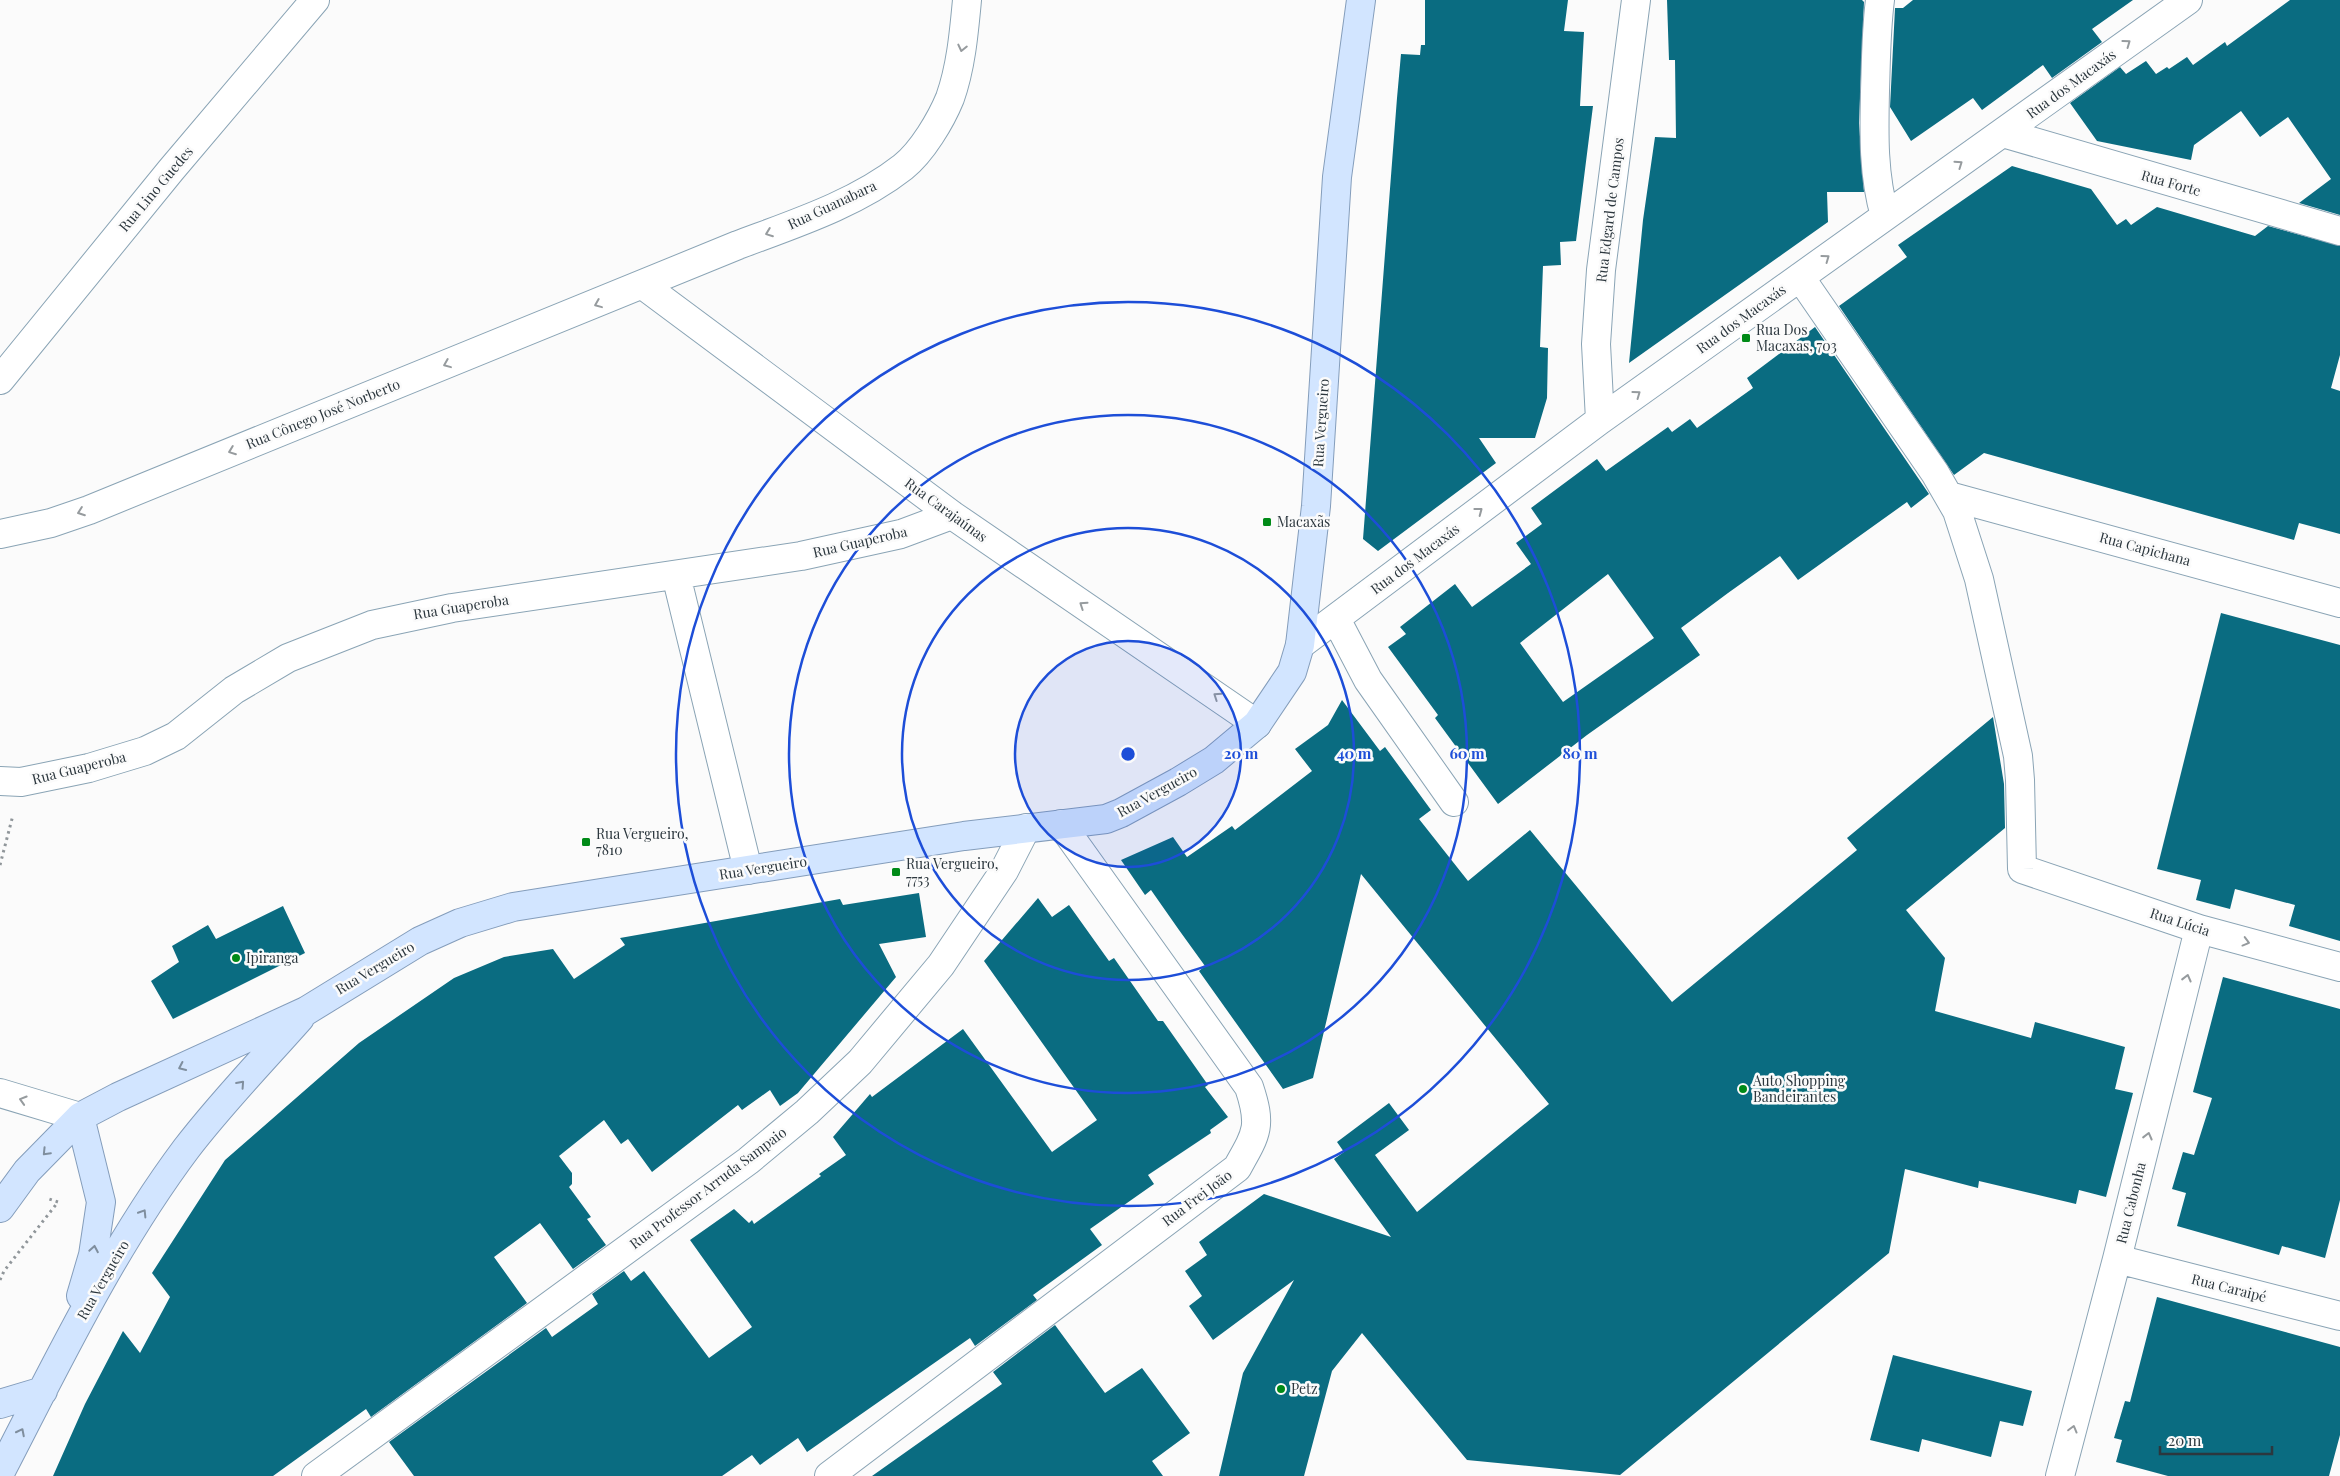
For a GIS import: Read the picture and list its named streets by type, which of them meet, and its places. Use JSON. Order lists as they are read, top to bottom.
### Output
{
  "streets": {
    "main road": ["Rua Vergueiro"],
    "street": [
      "Rua dos Macaxás",
      "Rua Forte",
      "Rua Lino Guedes",
      "Rua Guanabara",
      "Rua Edgard de Campos",
      "Rua Cônego José Norberto",
      "Rua Carajaúnas",
      "Rua Guaperoba",
      "Rua Capichana",
      "Rua Lúcia",
      "Rua Professor Arruda Sampaio",
      "Rua Frei João",
      "Rua Cabonha",
      "Rua Caraipé"
    ]
  },
  "crossings": [
    ["Rua dos Macaxás", "Rua Forte"],
    ["Rua dos Macaxás", "Rua Edgard de Campos"],
    ["Rua dos Macaxás", "Rua Vergueiro"],
    ["Rua Guanabara", "Rua Cônego José Norberto"],
    ["Rua Guanabara", "Rua Carajaúnas"],
    ["Rua Cônego José Norberto", "Rua Carajaúnas"],
    ["Rua Vergueiro", "Rua Carajaúnas"],
    ["Rua Vergueiro", "Rua Professor Arruda Sampaio"],
    ["Rua Vergueiro", "Rua Frei João"],
    ["Rua Carajaúnas", "Rua Guaperoba"],
    ["Rua Capichana", "Rua Lúcia"],
    ["Rua Lúcia", "Rua Cabonha"],
    ["Rua Cabonha", "Rua Caraipé"]
  ],
  "one_way": [
    "Rua dos Macaxás",
    "Rua Guanabara",
    "Rua Cônego José Norberto",
    "Rua Carajaúnas",
    "Rua Cabonha"
  ],
  "places": {
    "transit": [
      "Rua Dos Macaxas, 703",
      "Macaxãs",
      "Rua Vergueiro, 7810",
      "Rua Vergueiro, 7753"
    ],
    "other": ["Ipiranga", "Auto Shopping Bandeirantes", "Petz"]
  },
  "scale_bar": "20 m",
  "rings": [
    "20 m",
    "40 m",
    "60 m",
    "80 m"
  ]
}
